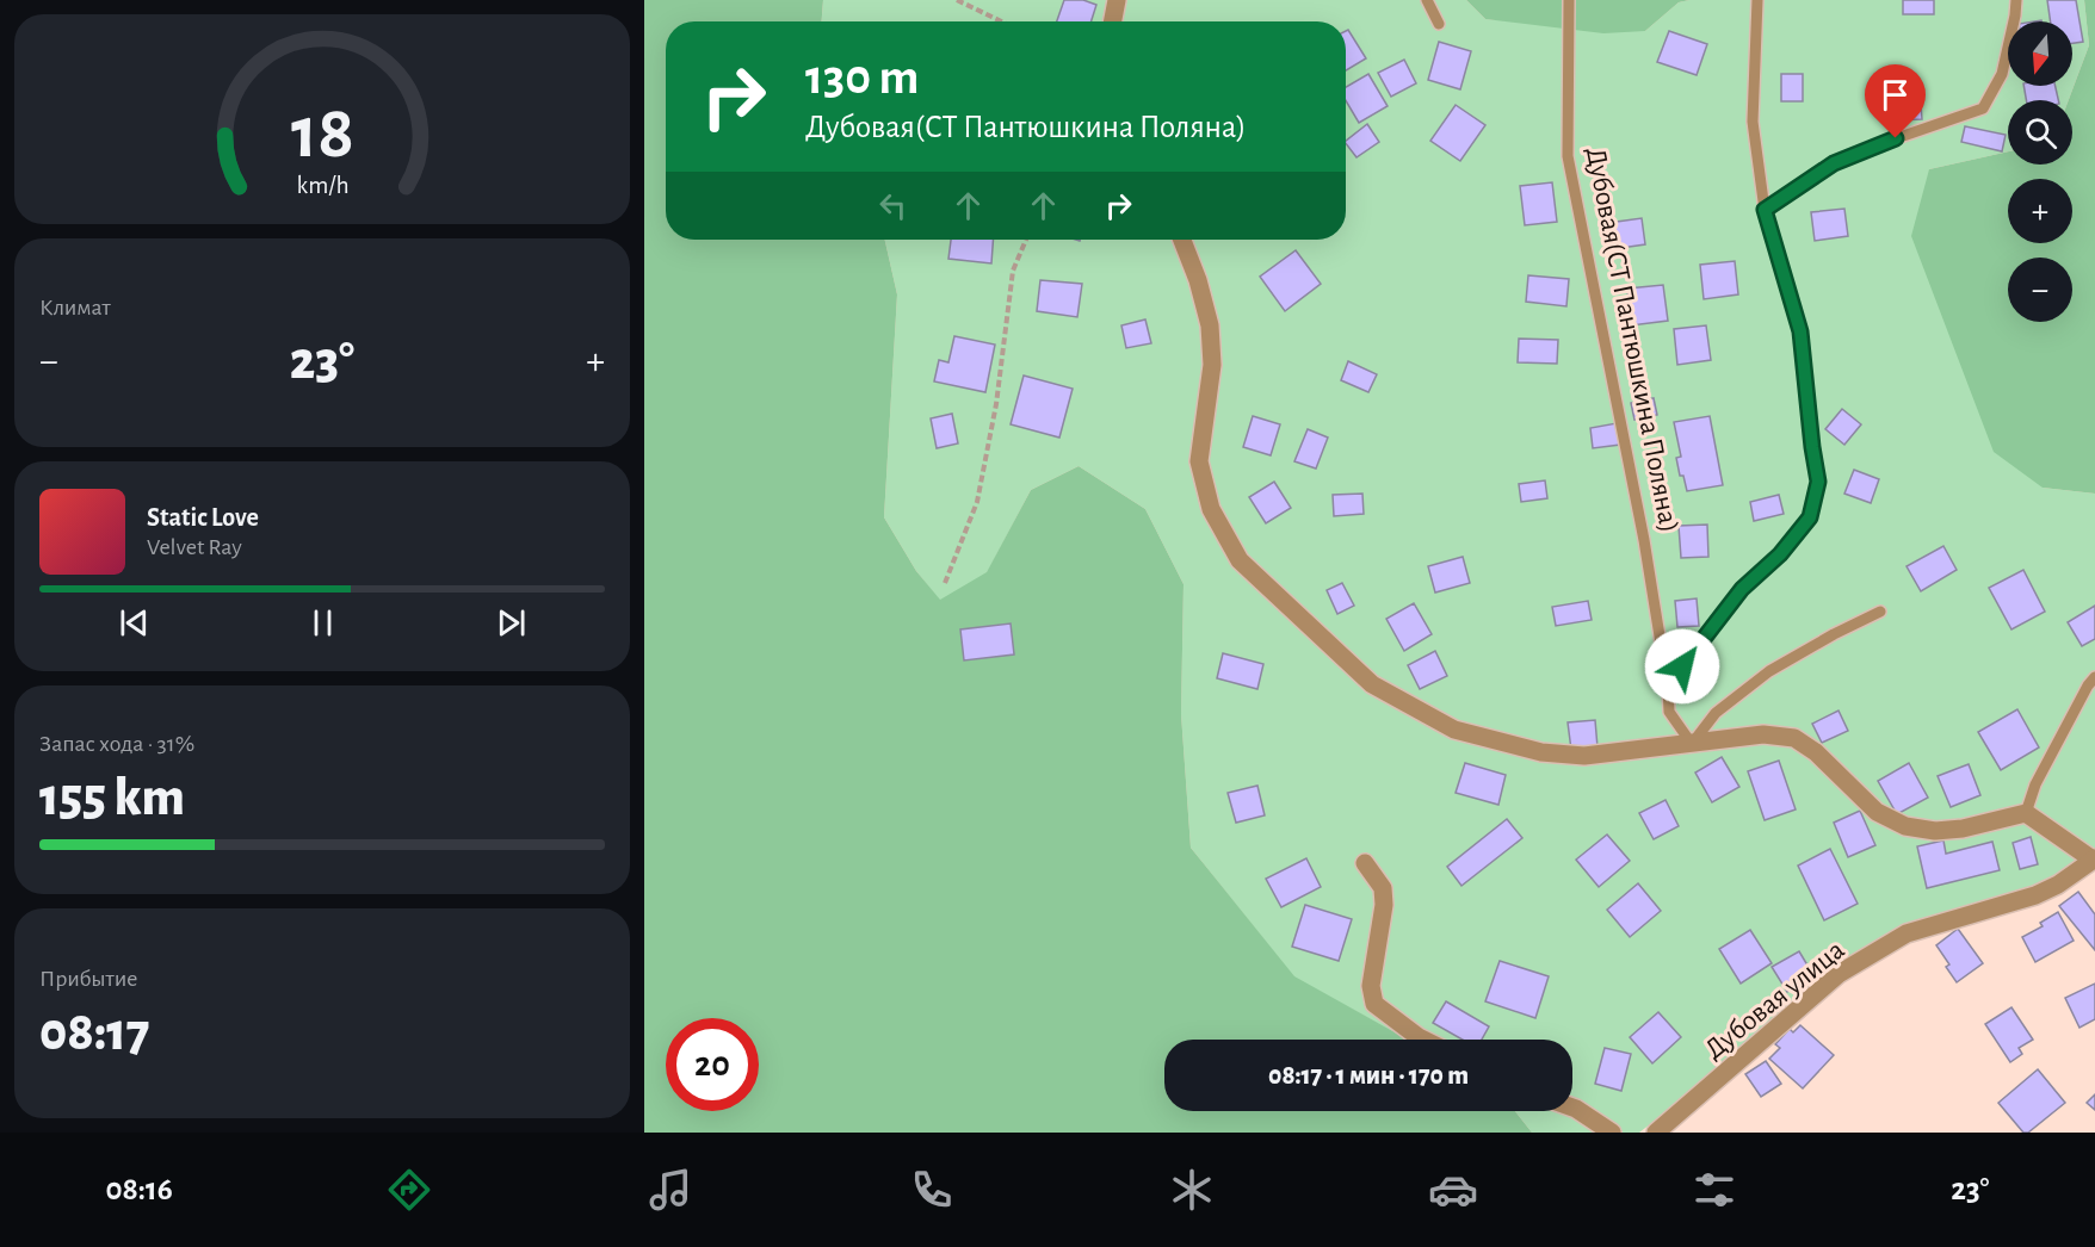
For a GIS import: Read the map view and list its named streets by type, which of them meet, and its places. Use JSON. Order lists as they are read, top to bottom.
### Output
{
  "streets": {
    "street": ["Дубовая улица"],
    "lane": ["Дубовая(СТ Пантюшкина Поляна)"]
  },
  "north": "bottom",
  "page": {
    "map_buttons": ["+", "−"],
    "turn": ["130 m", "Дубовая(СТ Пантюшкина Поляна)"],
    "tile": [
      "Климат",
      ["Запас хода · 31%", "155 km"],
      ["Прибытие", "08:17"]
    ],
    "heat": ["−", "23°", "+"],
    "song": ["Static Love", "Velvet Ray"],
    "limit": "20",
    "trip": "08:17 · 1 мин · 170 m",
    "tabs": ["08:16", "23°"],
    "gauge": ["18", "km/h"]
  }
}
